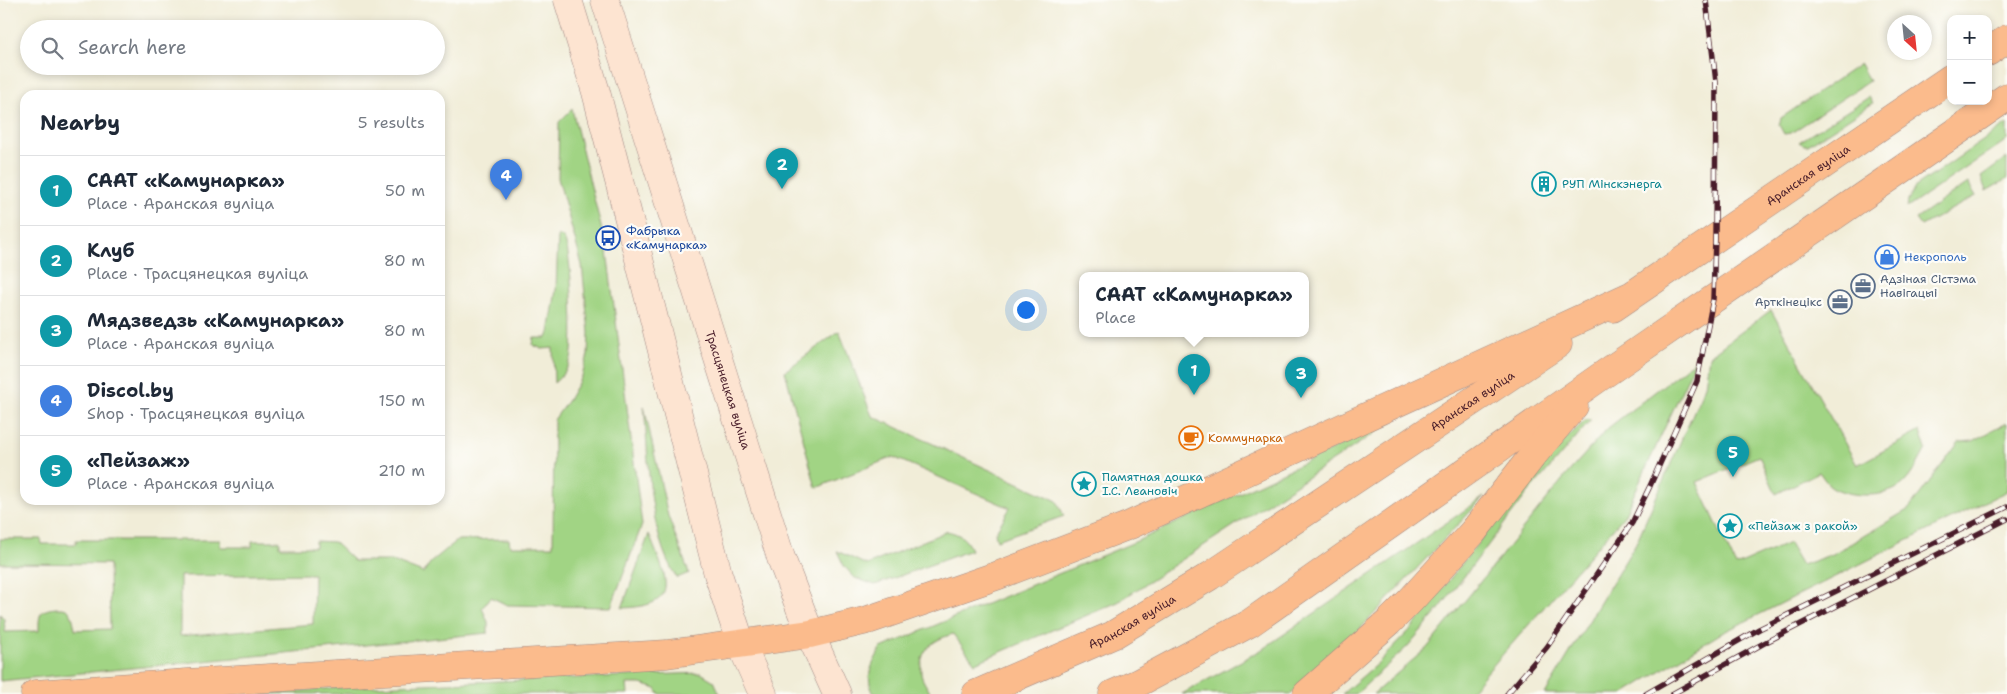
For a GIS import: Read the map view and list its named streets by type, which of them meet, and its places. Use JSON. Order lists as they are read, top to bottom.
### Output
{
  "streets": {
    "main road": ["Аранская вуліца", "Трасцянецкая вуліца"]
  },
  "places": {
    "building": ["РУП Мінскэнерга"],
    "bus stop": ["Фабрыка «Камунарка»"],
    "shop": ["Некрополь"],
    "office": ["Адзіная Сістэма Навігацыі", "Арткінецікс"],
    "cafe": ["Коммунарка"],
    "place": ["Памятная дошка І.С. Леановіч", "«Пейзаж з ракой»"]
  },
  "north": "bottom right",
  "page": {
    "map_buttons": ["+", "−"],
    "search": "Search here",
    "heading": ["Nearby", "5 results"],
    "pins": [
      "2",
      "4",
      "1",
      "3",
      "5"
    ],
    "list": [
      {
        "mark": "1",
        "name": "СААТ «Камунарка»",
        "note": "Place · Аранская вуліца",
        "value": "50 m"
      },
      {
        "mark": "2",
        "name": "Клуб",
        "note": "Place · Трасцянецкая вуліца",
        "value": "80 m"
      },
      {
        "mark": "3",
        "name": "Мядзведзь «Камунарка»",
        "note": "Place · Аранская вуліца",
        "value": "80 m"
      },
      {
        "mark": "4",
        "name": "Discol.by",
        "note": "Shop · Трасцянецкая вуліца",
        "value": "150 m"
      },
      {
        "mark": "5",
        "name": "«Пейзаж»",
        "note": "Place · Аранская вуліца",
        "value": "210 m"
      }
    ],
    "popup": ["СААТ «Камунарка»", "Place"]
  }
}
